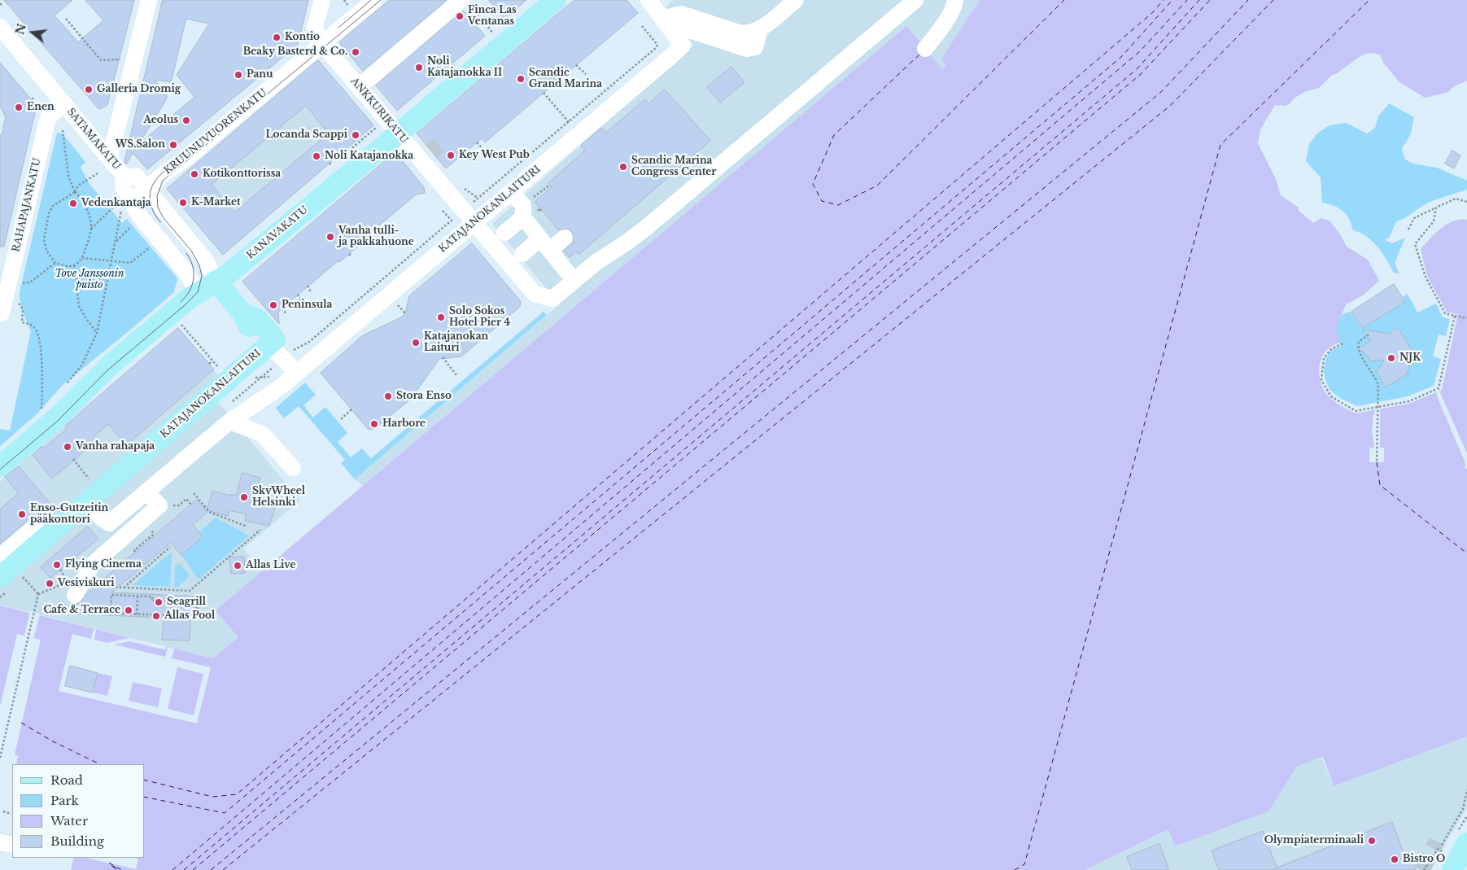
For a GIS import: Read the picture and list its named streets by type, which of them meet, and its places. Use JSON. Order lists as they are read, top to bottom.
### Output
{
  "streets": {
    "main road": ["SATAMAKATU", "KATAJANOKANLAITURI", "KANAVAKATU"],
    "street": ["ANKKURIKATU", "KRUUNUVUORENKATU", "RAHAPAJANKATU"]
  },
  "crossings": [
    ["ANKKURIKATU", "KRUUNUVUORENKATU"],
    ["ANKKURIKATU", "KATAJANOKANLAITURI"],
    ["ANKKURIKATU", "KANAVAKATU"],
    ["KRUUNUVUORENKATU", "SATAMAKATU"],
    ["SATAMAKATU", "RAHAPAJANKATU"],
    ["SATAMAKATU", "KATAJANOKANLAITURI"],
    ["SATAMAKATU", "KANAVAKATU"]
  ],
  "parks": ["Tove Janssonin puisto"],
  "places": [
    "Finca Las Ventanas",
    "Kontio",
    "Beaky Basterd & Co.",
    "Noli Katajanokka II",
    "Panu",
    "Scandic Grand Marina",
    "Galleria Dromig",
    "Enen",
    "Aeolus",
    "Locanda Scappi",
    "WS.Salon",
    "Key West Pub",
    "Noli Katajanokka",
    "Scandic Marina Congress Center",
    "Kotikonttorissa",
    "K-Market",
    "Vedenkantaja",
    "Vanha tulli- ja pakkahuone",
    "Peninsula",
    "Solo Sokos Hotel Pier 4",
    "Katajanokan Laituri",
    "NJK",
    "Stora Enso",
    "Harbore",
    "Vanha rahapaja",
    "SkyWheel Helsinki",
    "Enso-Gutzeitin pääkonttori",
    "Flying Cinema",
    "Allas Live",
    "Vesiviskuri",
    "Seagrill",
    "Cafe & Terrace",
    "Allas Pool",
    "Olympiaterminaali",
    "Bistro O"
  ],
  "legend": [
    "Road",
    "Park",
    "Water",
    "Building"
  ],
  "north": "left"
}
